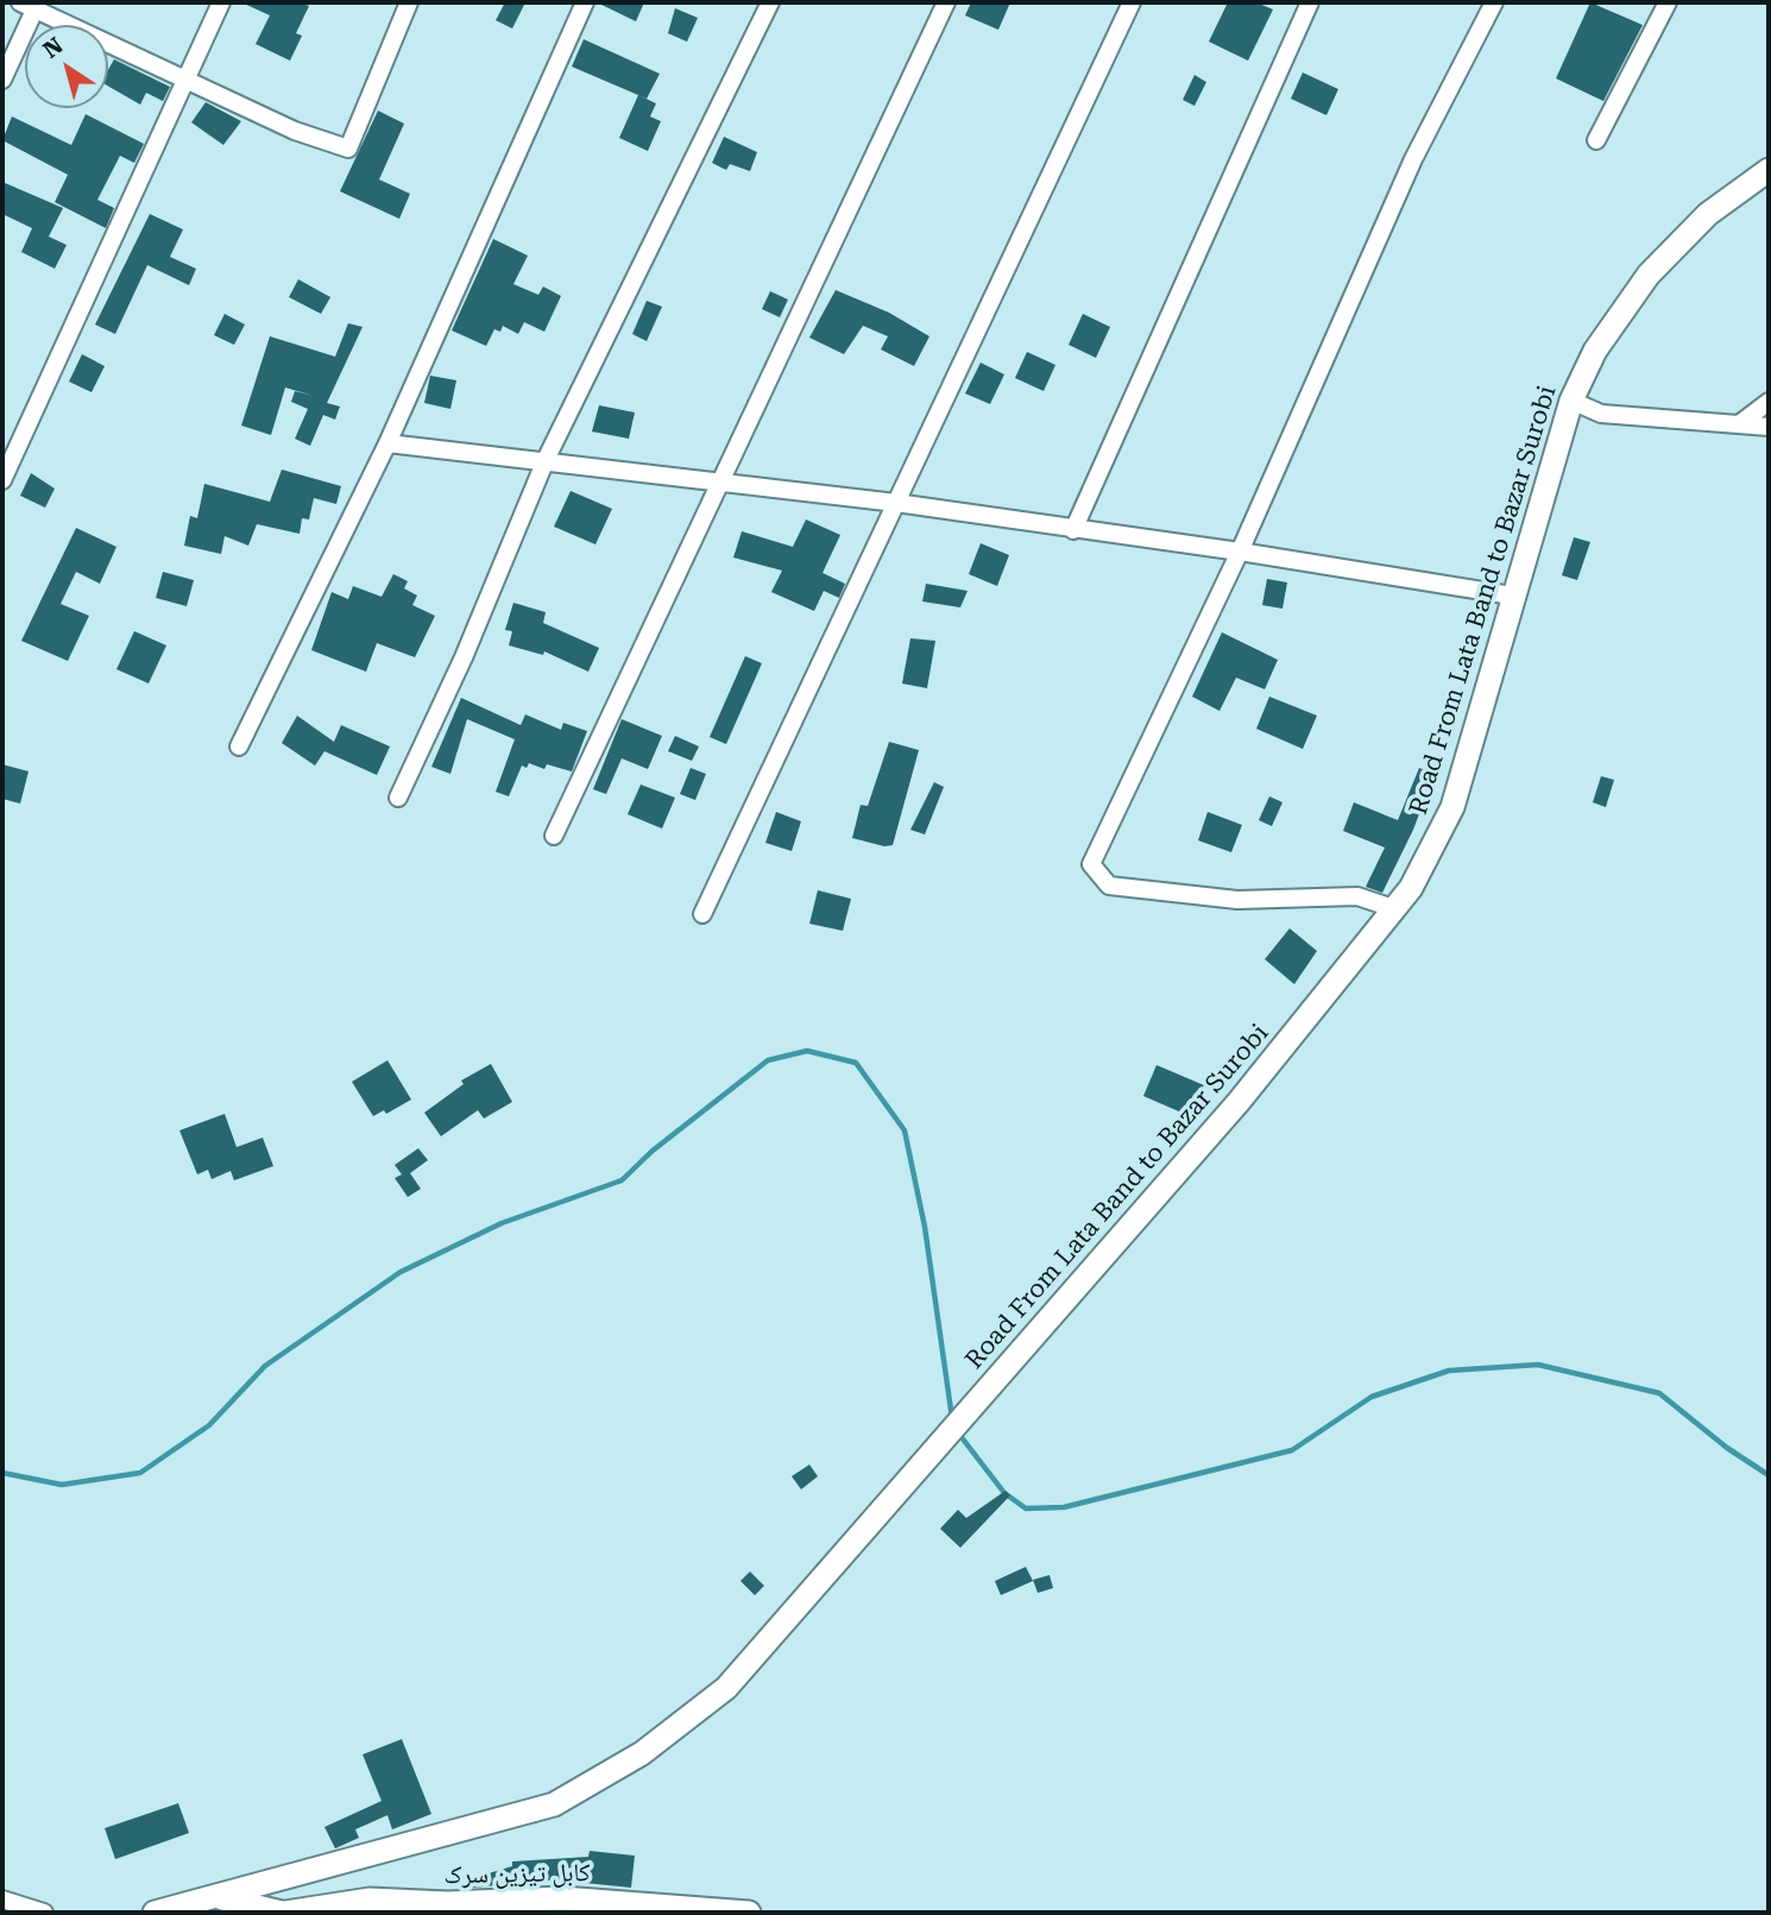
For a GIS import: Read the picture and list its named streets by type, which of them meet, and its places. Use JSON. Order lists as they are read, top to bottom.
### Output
{
  "streets": {
    "main road": ["Road From Lata Band to Bazar Surobi", "کابل تیزین سرک"]
  },
  "crossings": [
    ["Road From Lata Band to Bazar Surobi", "کابل تیزین سرک"]
  ],
  "north": "top left"
}
